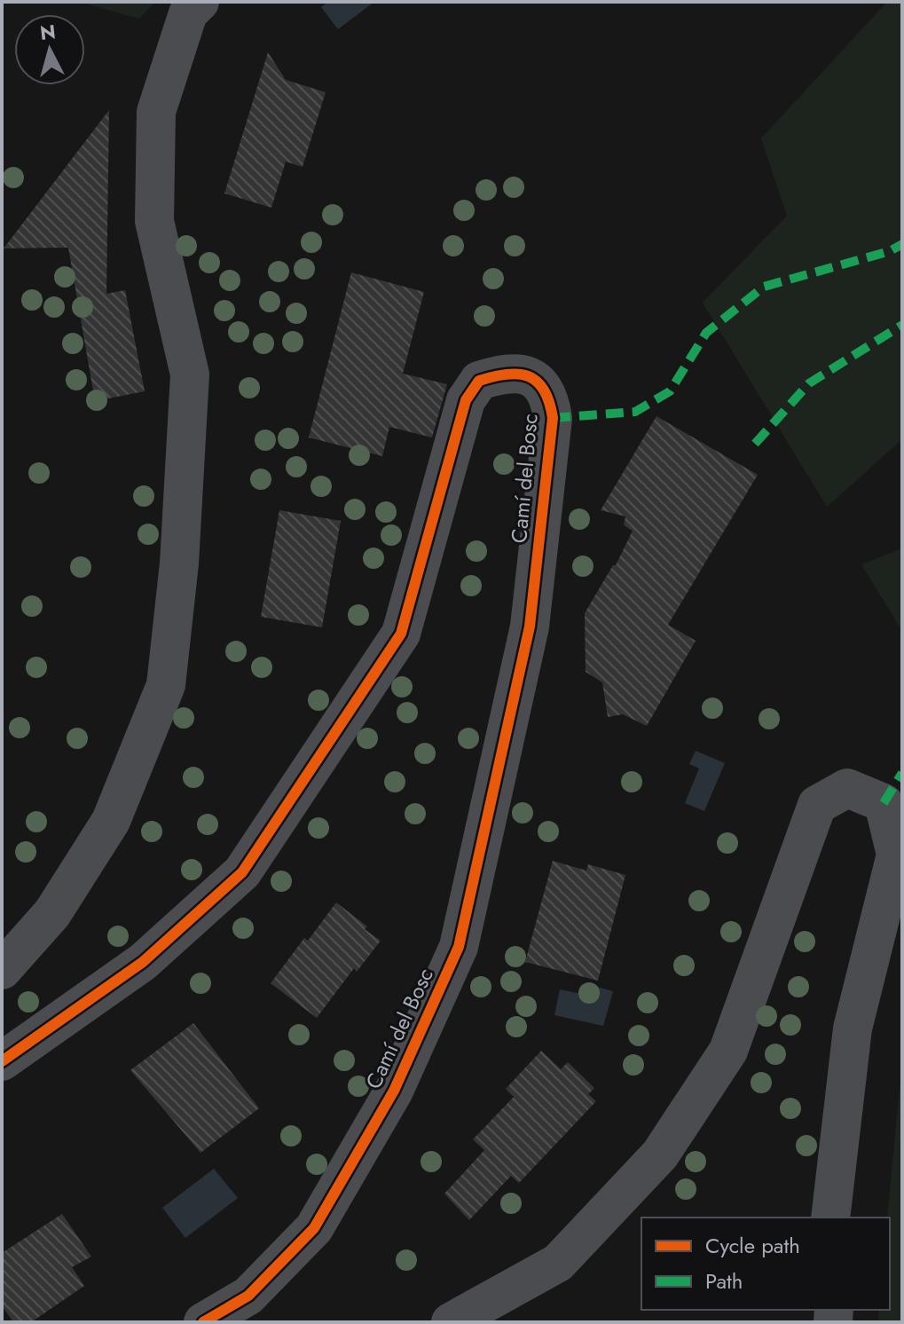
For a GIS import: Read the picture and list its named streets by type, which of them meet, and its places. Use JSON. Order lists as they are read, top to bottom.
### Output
{
  "streets": {
    "street": ["Camí del Bosc"]
  },
  "legend": ["Cycle path", "Path"],
  "north": "top"
}
